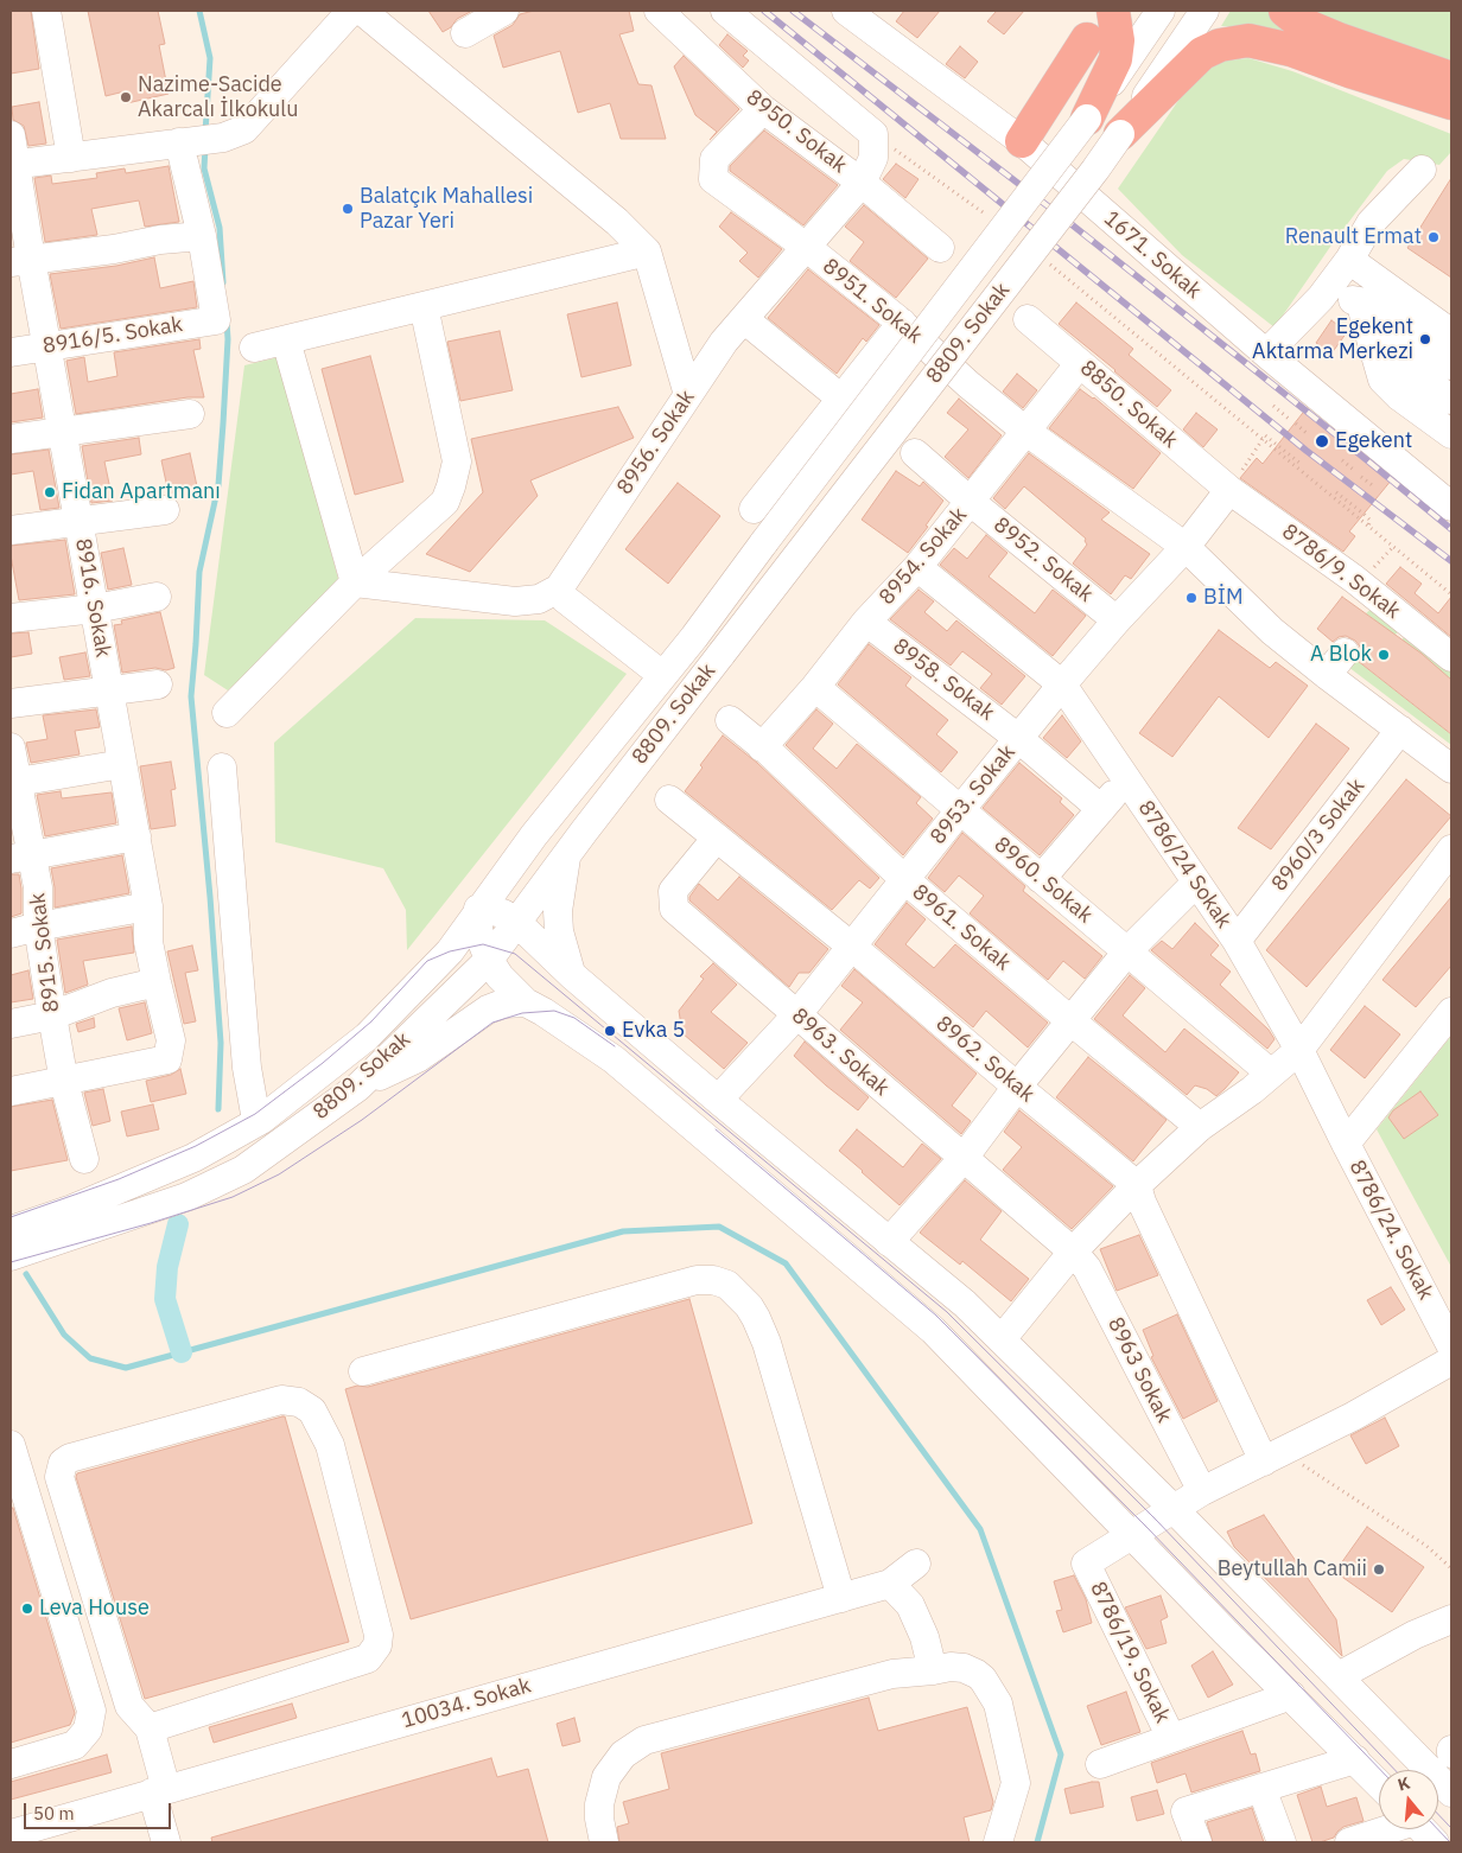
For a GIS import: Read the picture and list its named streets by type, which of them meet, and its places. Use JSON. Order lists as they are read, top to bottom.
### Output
{
  "streets": {
    "street": [
      "8950. Sokak",
      "1671. Sokak",
      "8951. Sokak",
      "8809. Sokak",
      "8916/5. Sokak",
      "8850. Sokak",
      "8956. Sokak",
      "8954. Sokak",
      "8952. Sokak",
      "8786/9. Sokak",
      "8916. Sokak",
      "8958. Sokak",
      "8953. Sokak",
      "8960/3 Sokak",
      "8786/24 Sokak",
      "8960. Sokak",
      "8961. Sokak",
      "8915. Sokak",
      "8963. Sokak",
      "8962. Sokak",
      "8786/24. Sokak",
      "8963 Sokak",
      "8786/19. Sokak",
      "10034. Sokak"
    ]
  },
  "crossings": [
    ["8950. Sokak", "8951. Sokak"],
    ["8950. Sokak", "8956. Sokak"],
    ["8951. Sokak", "8956. Sokak"],
    ["8951. Sokak", "8954. Sokak"],
    ["8951. Sokak", "8953. Sokak"],
    ["8951. Sokak", "8960/3 Sokak"],
    ["8916/5. Sokak", "8916. Sokak"],
    ["8850. Sokak", "8954. Sokak"],
    ["8850. Sokak", "8786/9. Sokak"],
    ["8850. Sokak", "8953. Sokak"],
    ["8954. Sokak", "8952. Sokak"],
    ["8954. Sokak", "8958. Sokak"],
    ["8954. Sokak", "8786/24 Sokak"],
    ["8954. Sokak", "8960. Sokak"],
    ["8954. Sokak", "8961. Sokak"],
    ["8952. Sokak", "8953. Sokak"],
    ["8786/9. Sokak", "8953. Sokak"],
    ["8916. Sokak", "8915. Sokak"],
    ["8958. Sokak", "8953. Sokak"],
    ["8953. Sokak", "8786/24 Sokak"],
    ["8953. Sokak", "8960. Sokak"],
    ["8953. Sokak", "8961. Sokak"],
    ["8953. Sokak", "8963. Sokak"],
    ["8953. Sokak", "8962. Sokak"],
    ["8960/3 Sokak", "8786/24 Sokak"],
    ["8963. Sokak", "8962. Sokak"],
    ["8963. Sokak", "8963 Sokak"],
    ["8963 Sokak", "8786/19. Sokak"]
  ],
  "places": [
    "Nazime-Sacide Akarcalı İlkokulu",
    "Balatçık Mahallesi Pazar Yeri",
    "Renault Ermat",
    "Egekent Aktarma Merkezi",
    "Egekent",
    "Fidan Apartmanı",
    "BİM",
    "A Blok",
    "Evka 5",
    "Beytullah Camii",
    "Leva House"
  ],
  "scale_bar": "50 m",
  "north": "top"
}
